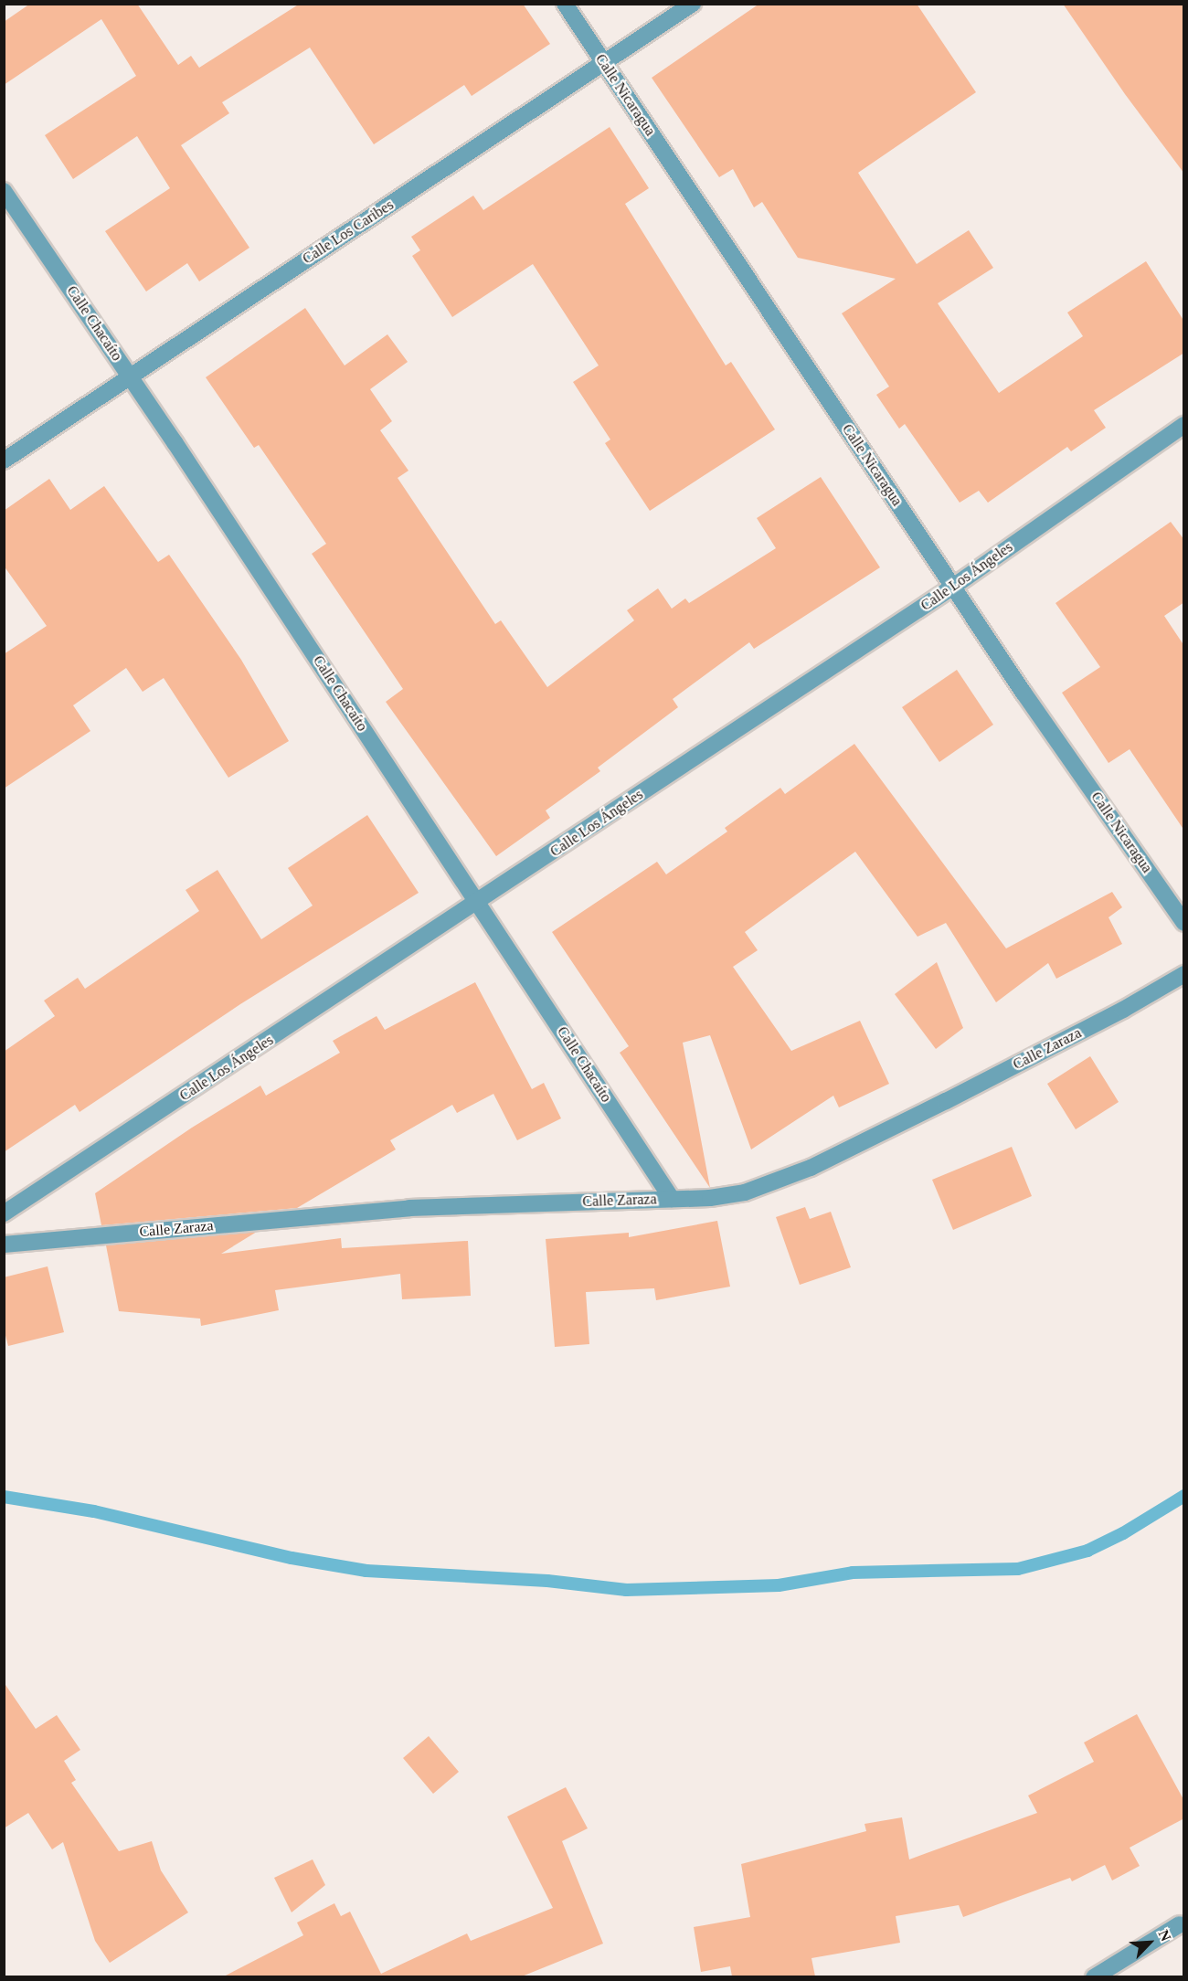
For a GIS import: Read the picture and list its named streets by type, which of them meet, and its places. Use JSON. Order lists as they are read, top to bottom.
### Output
{
  "streets": {
    "street": [
      "Calle Nicaragua",
      "Calle Los Caribes",
      "Calle Chacaíto",
      "Calle Los Ángeles",
      "Calle Zaraza"
    ]
  },
  "crossings": [
    ["Calle Nicaragua", "Calle Los Caribes"],
    ["Calle Nicaragua", "Calle Los Ángeles"],
    ["Calle Los Caribes", "Calle Chacaíto"],
    ["Calle Chacaíto", "Calle Los Ángeles"],
    ["Calle Chacaíto", "Calle Zaraza"]
  ],
  "north": "top right"
}
